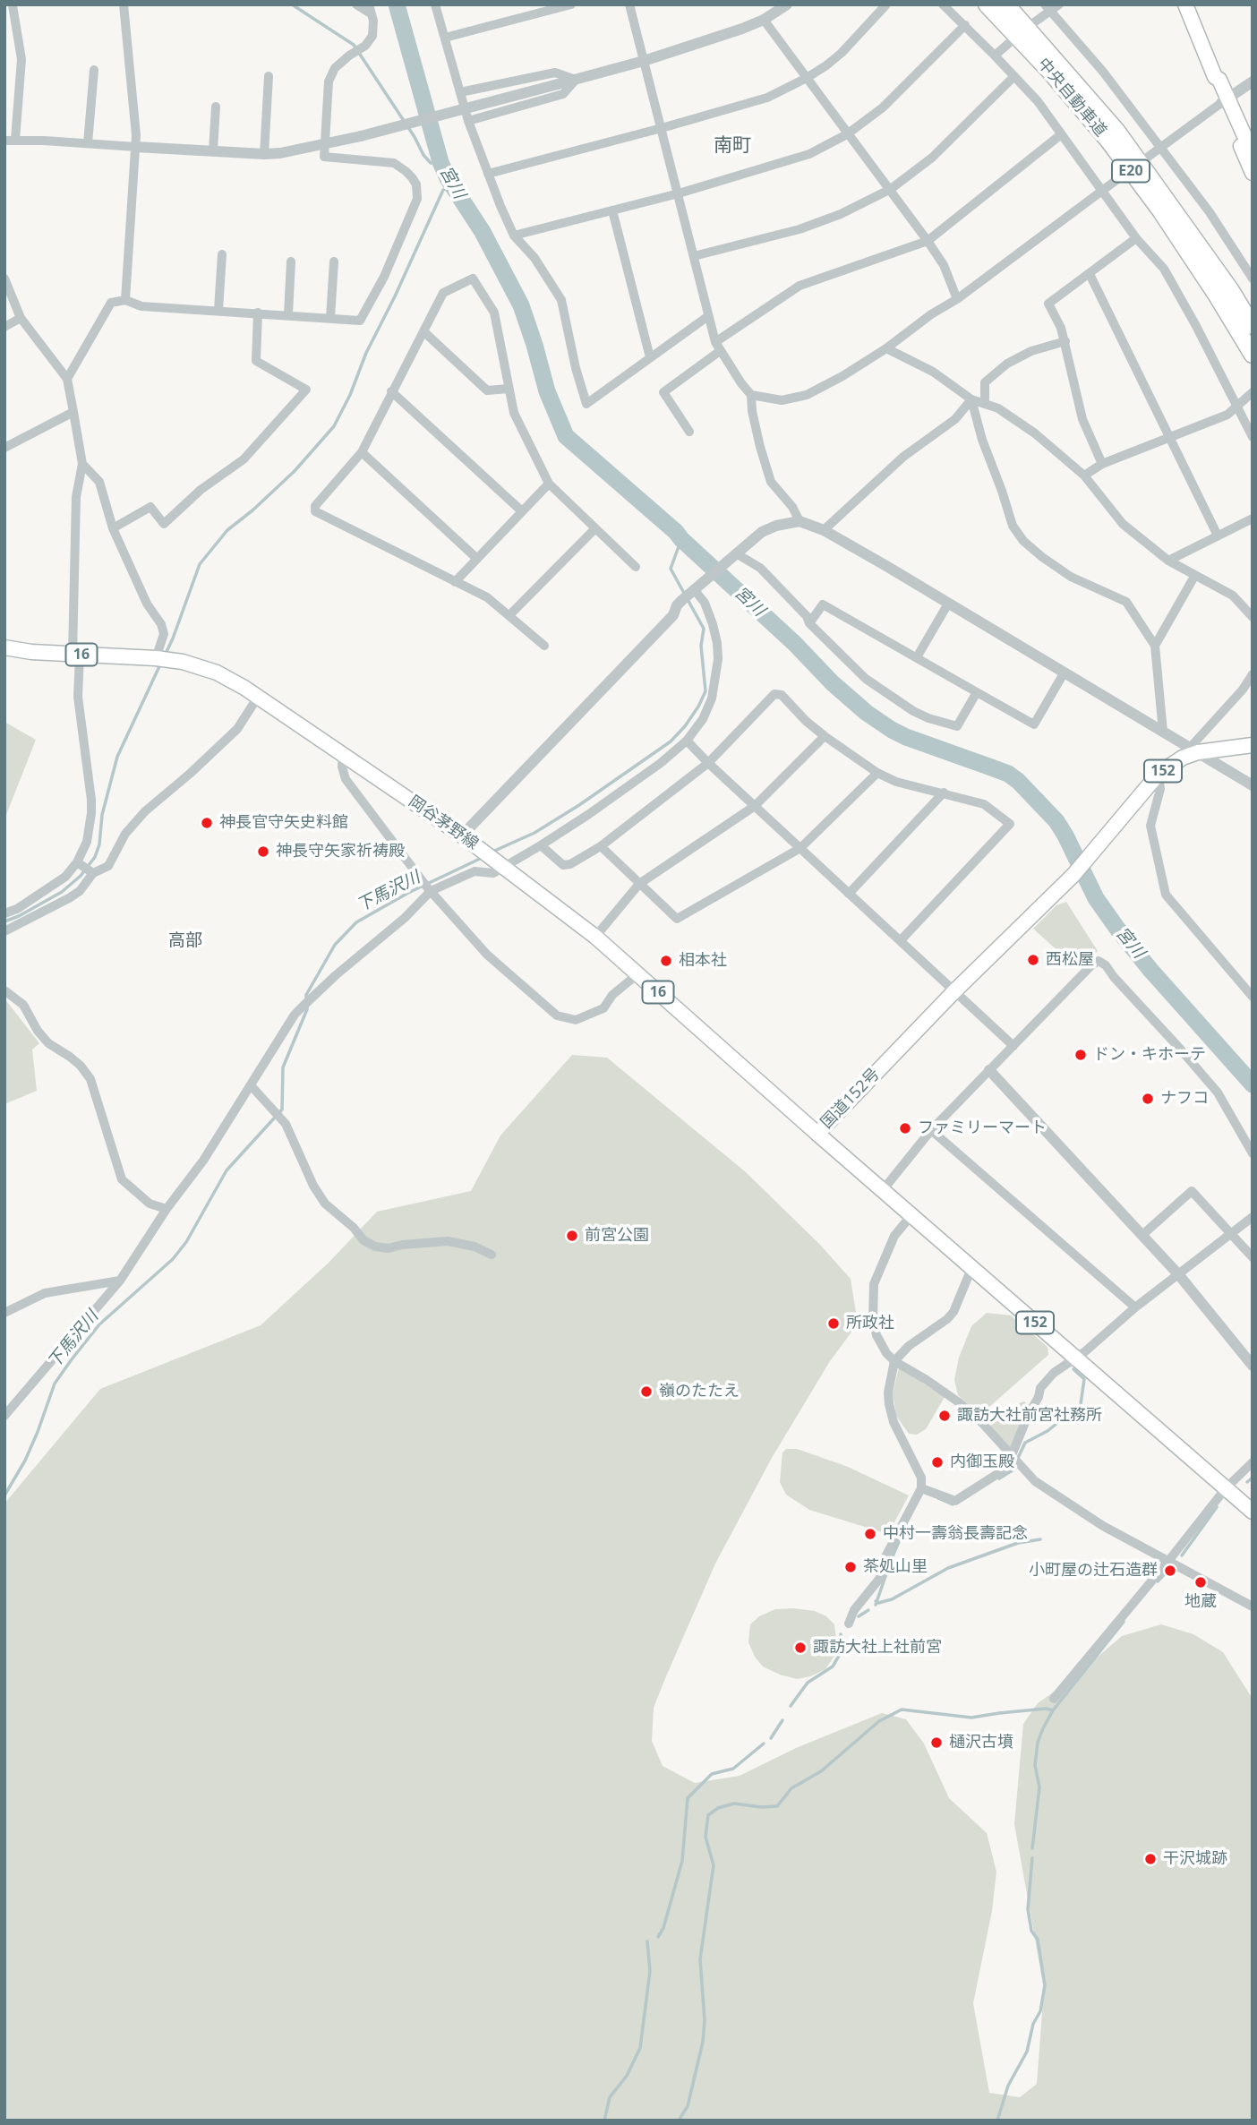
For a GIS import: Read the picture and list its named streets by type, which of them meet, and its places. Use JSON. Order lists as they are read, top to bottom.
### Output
{
  "streets": {
    "highway": ["中央自動車道", "E20"],
    "main road": [
      "16",
      "152",
      "岡谷茅野線",
      "国道152号"
    ]
  },
  "crossings": [
    ["岡谷茅野線", "国道152号"]
  ],
  "districts": ["南町", "高部"],
  "water": ["宮川", "下馬沢川"],
  "places": [
    "神長官守矢史料館",
    "神長守矢家祈祷殿",
    "西松屋",
    "相本社",
    "ドン・キホーテ",
    "ナフコ",
    "ファミリーマート",
    "前宮公園",
    "所政社",
    "嶺のたたえ",
    "諏訪大社前宮社務所",
    "内御玉殿",
    "中村一壽翁長壽記念",
    "茶処山里",
    "小町屋の辻石造群",
    "地蔵",
    "諏訪大社上社前宮",
    "樋沢古墳",
    "干沢城跡"
  ]
}
